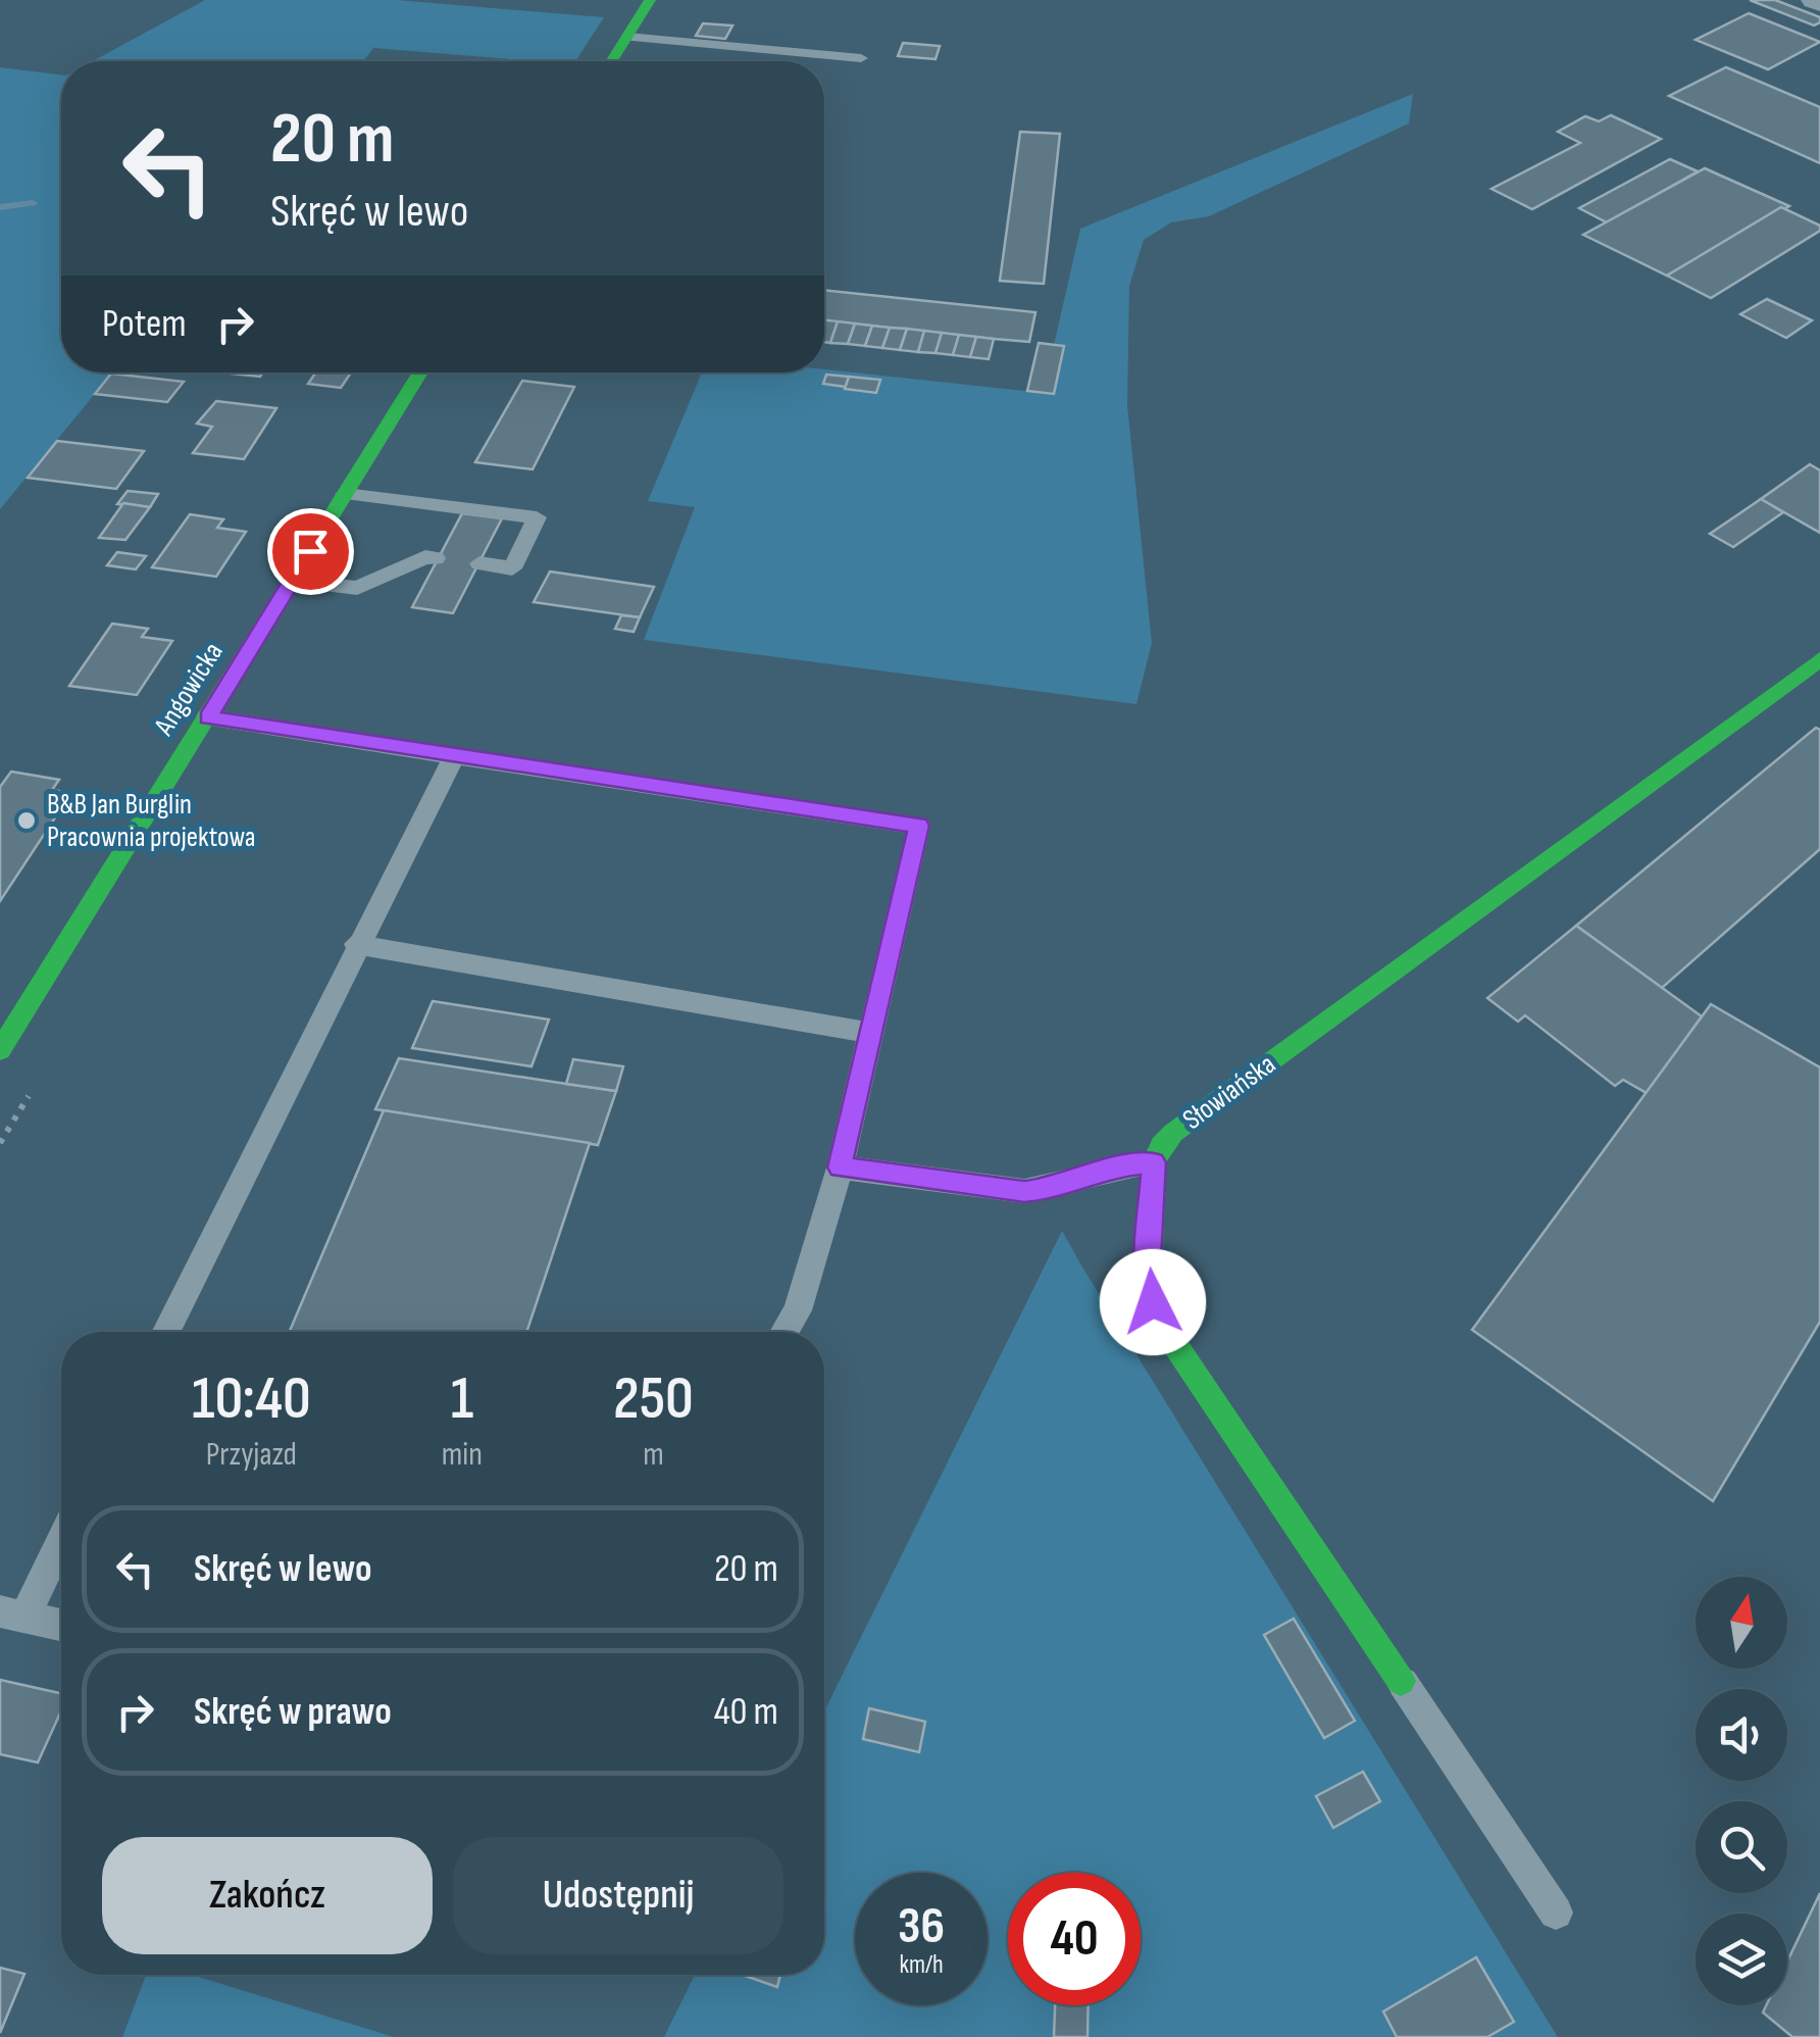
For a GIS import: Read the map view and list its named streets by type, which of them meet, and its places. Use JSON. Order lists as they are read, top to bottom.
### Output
{
  "streets": {
    "street": ["Angowicka", "Słowiańska"]
  },
  "places": ["B&B Jan Burglin Pracownia projektowa"],
  "north": "top",
  "page": {
    "turn": ["20 m", "Skręć w lewo"],
    "then": "Potem",
    "eta": [
      "10:40",
      "Przyjazd",
      "1",
      "min",
      "250",
      "m"
    ],
    "list": [
      {
        "name": "Skręć w lewo",
        "value": "20 m"
      },
      {
        "name": "Skręć w prawo",
        "value": "40 m"
      }
    ],
    "buttons": ["Zakończ", "Udostępnij"],
    "speed": "36 km/h",
    "limit": "40"
  }
}
